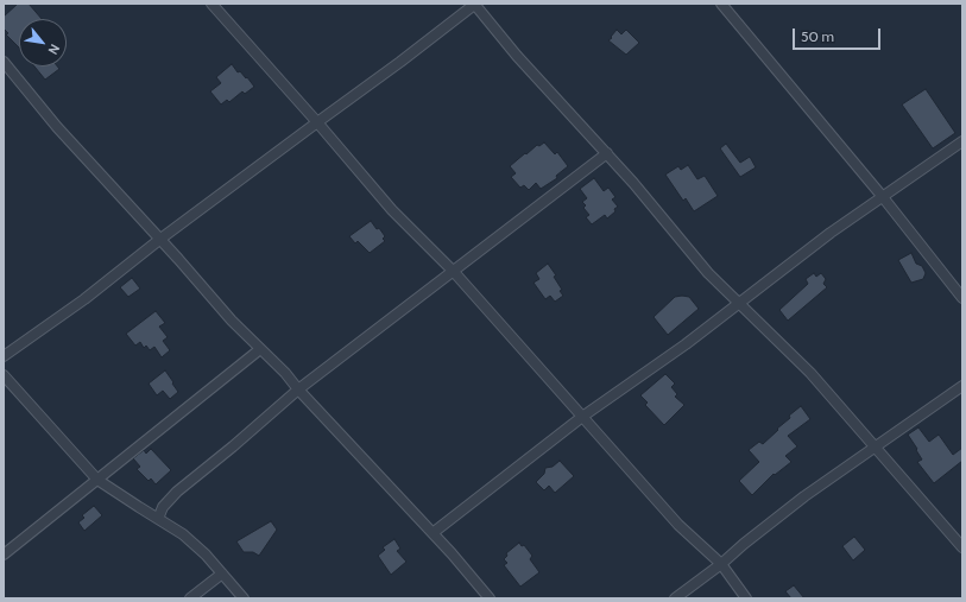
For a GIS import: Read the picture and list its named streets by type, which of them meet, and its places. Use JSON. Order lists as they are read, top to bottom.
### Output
{
  "scale_bar": "50 m",
  "north": "bottom right"
}
